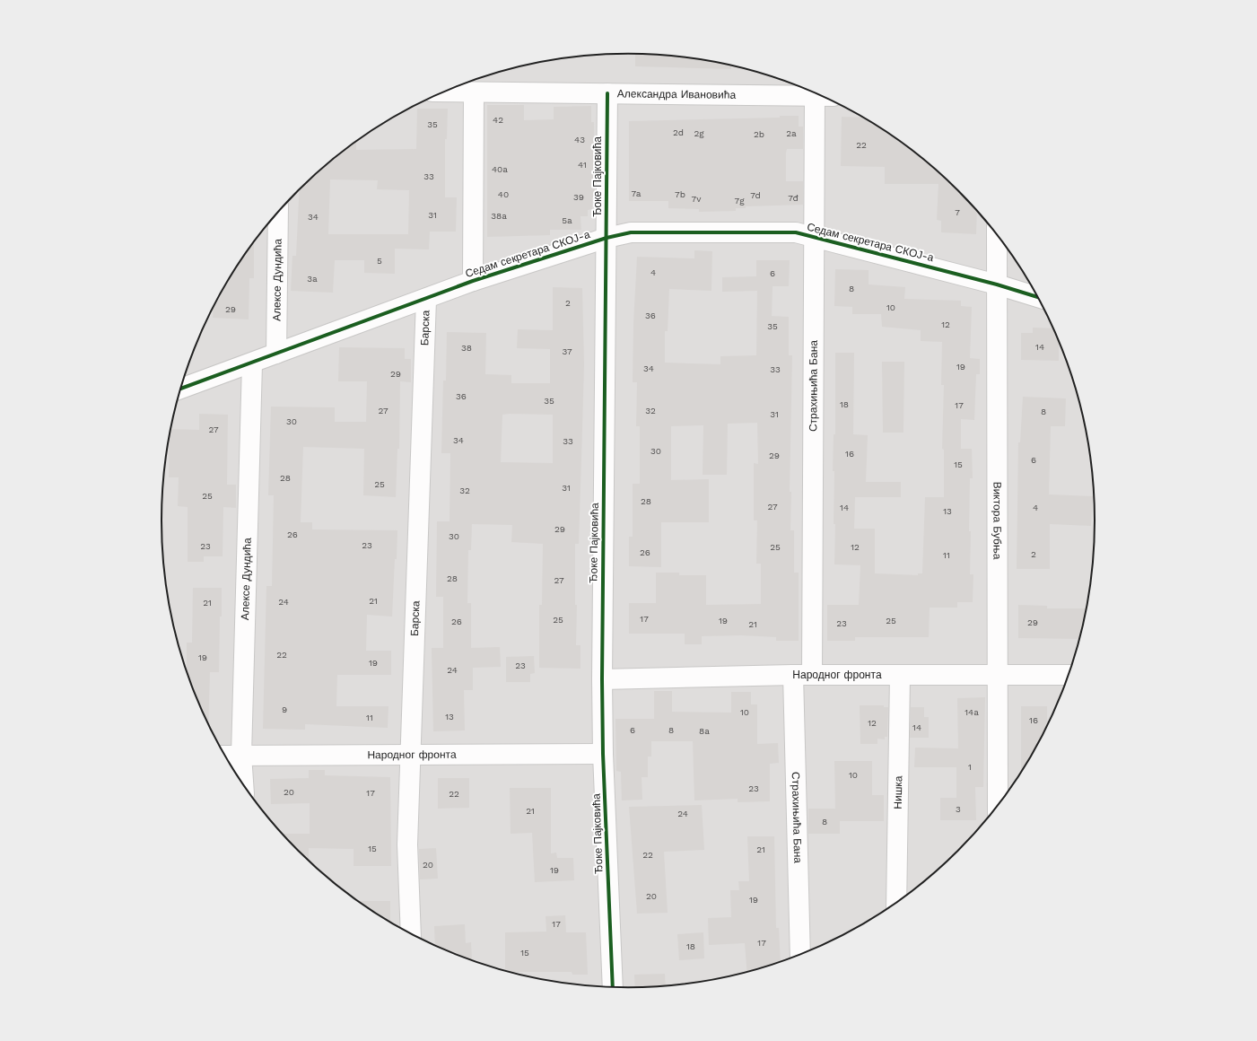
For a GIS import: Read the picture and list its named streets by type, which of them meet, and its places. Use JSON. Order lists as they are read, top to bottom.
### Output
{
  "streets": {
    "street": [
      "Александра Ивановића",
      "Ђоке Пајковића",
      "Седам секретара СКОЈ-а",
      "Алексе Дундића",
      "Барска",
      "Страхињића Бана",
      "Виктора Бубња",
      "Народног фронта",
      "Нишка"
    ]
  },
  "crossings": [
    ["Александра Ивановића", "Ђоке Пајковића"],
    ["Ђоке Пајковића", "Седам секретара СКОЈ-а"],
    ["Ђоке Пајковића", "Народног фронта"],
    ["Седам секретара СКОЈ-а", "Алексе Дундића"],
    ["Седам секретара СКОЈ-а", "Барска"],
    ["Седам секретара СКОЈ-а", "Страхињића Бана"],
    ["Седам секретара СКОЈ-а", "Виктора Бубња"],
    ["Алексе Дундића", "Народног фронта"],
    ["Барска", "Народног фронта"],
    ["Страхињића Бана", "Народног фронта"],
    ["Виктора Бубња", "Народног фронта"],
    ["Народног фронта", "Нишка"]
  ],
  "house_numbers": [
    "42",
    "35",
    "2d",
    "2g",
    "2a",
    "2b",
    "43",
    "22",
    "41",
    "40a",
    "33",
    "7a",
    "40",
    "7b",
    "7d",
    "39",
    "7đ",
    "7v",
    "7g",
    "7",
    "31",
    "38a",
    "34",
    "5a",
    "5",
    "4",
    "6",
    "3a",
    "8",
    "2",
    "10",
    "29",
    "36",
    "12",
    "35",
    "14",
    "38",
    "37",
    "19",
    "34",
    "33",
    "29",
    "36",
    "35",
    "18",
    "17",
    "27",
    "32",
    "8",
    "31",
    "30",
    "27",
    "34",
    "33",
    "30",
    "16",
    "29",
    "6",
    "15",
    "28",
    "25",
    "31",
    "32",
    "25",
    "28",
    "27",
    "14",
    "4",
    "13",
    "29",
    "26",
    "30",
    "23",
    "23",
    "25",
    "12",
    "26",
    "2",
    "11",
    "28",
    "27",
    "21",
    "24",
    "21",
    "17",
    "25",
    "19",
    "25",
    "26",
    "29",
    "23",
    "21",
    "22",
    "19",
    "19",
    "23",
    "24",
    "9",
    "10",
    "14a",
    "13",
    "11",
    "16",
    "12",
    "14",
    "6",
    "8",
    "8a",
    "1",
    "10",
    "23",
    "20",
    "17",
    "22",
    "3",
    "21",
    "24",
    "8",
    "15",
    "21",
    "22",
    "20",
    "19",
    "20",
    "19",
    "17",
    "17",
    "18",
    "15"
  ]
}
